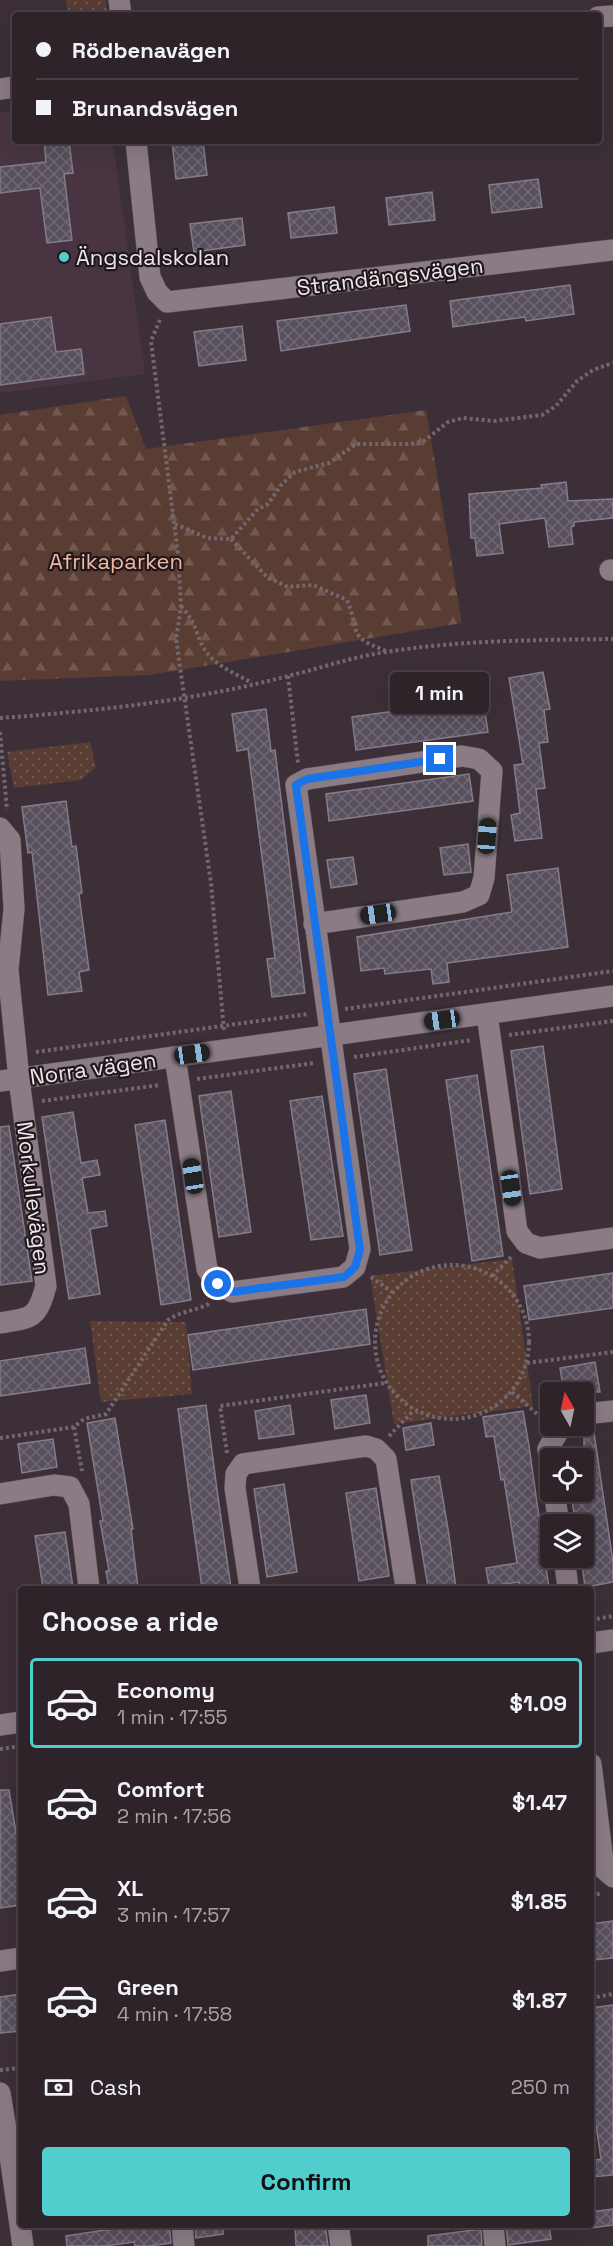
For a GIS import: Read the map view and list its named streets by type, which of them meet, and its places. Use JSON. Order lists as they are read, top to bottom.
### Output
{
  "streets": {
    "street": ["Strandängsvägen", "Norra vägen", "Morkullevägen"]
  },
  "crossings": [
    ["Norra vägen", "Morkullevägen"]
  ],
  "parks": ["Afrikaparken"],
  "places": ["Ängsdalskolan"],
  "north": "top",
  "page": {
    "banner": ["Rödbenavägen", "Brunandsvägen"],
    "bubble": "1 min",
    "heading": "Choose a ride",
    "list": [
      {
        "name": "Economy",
        "note": "1 min · 17:55",
        "value": "$1.09"
      },
      {
        "name": "Comfort",
        "note": "2 min · 17:56",
        "value": "$1.47"
      },
      {
        "name": "XL",
        "note": "3 min · 17:57",
        "value": "$1.85"
      },
      {
        "name": "Green",
        "note": "4 min · 17:58",
        "value": "$1.87"
      }
    ],
    "pay": ["Cash", "250 m"],
    "buttons": "Confirm"
  }
}
